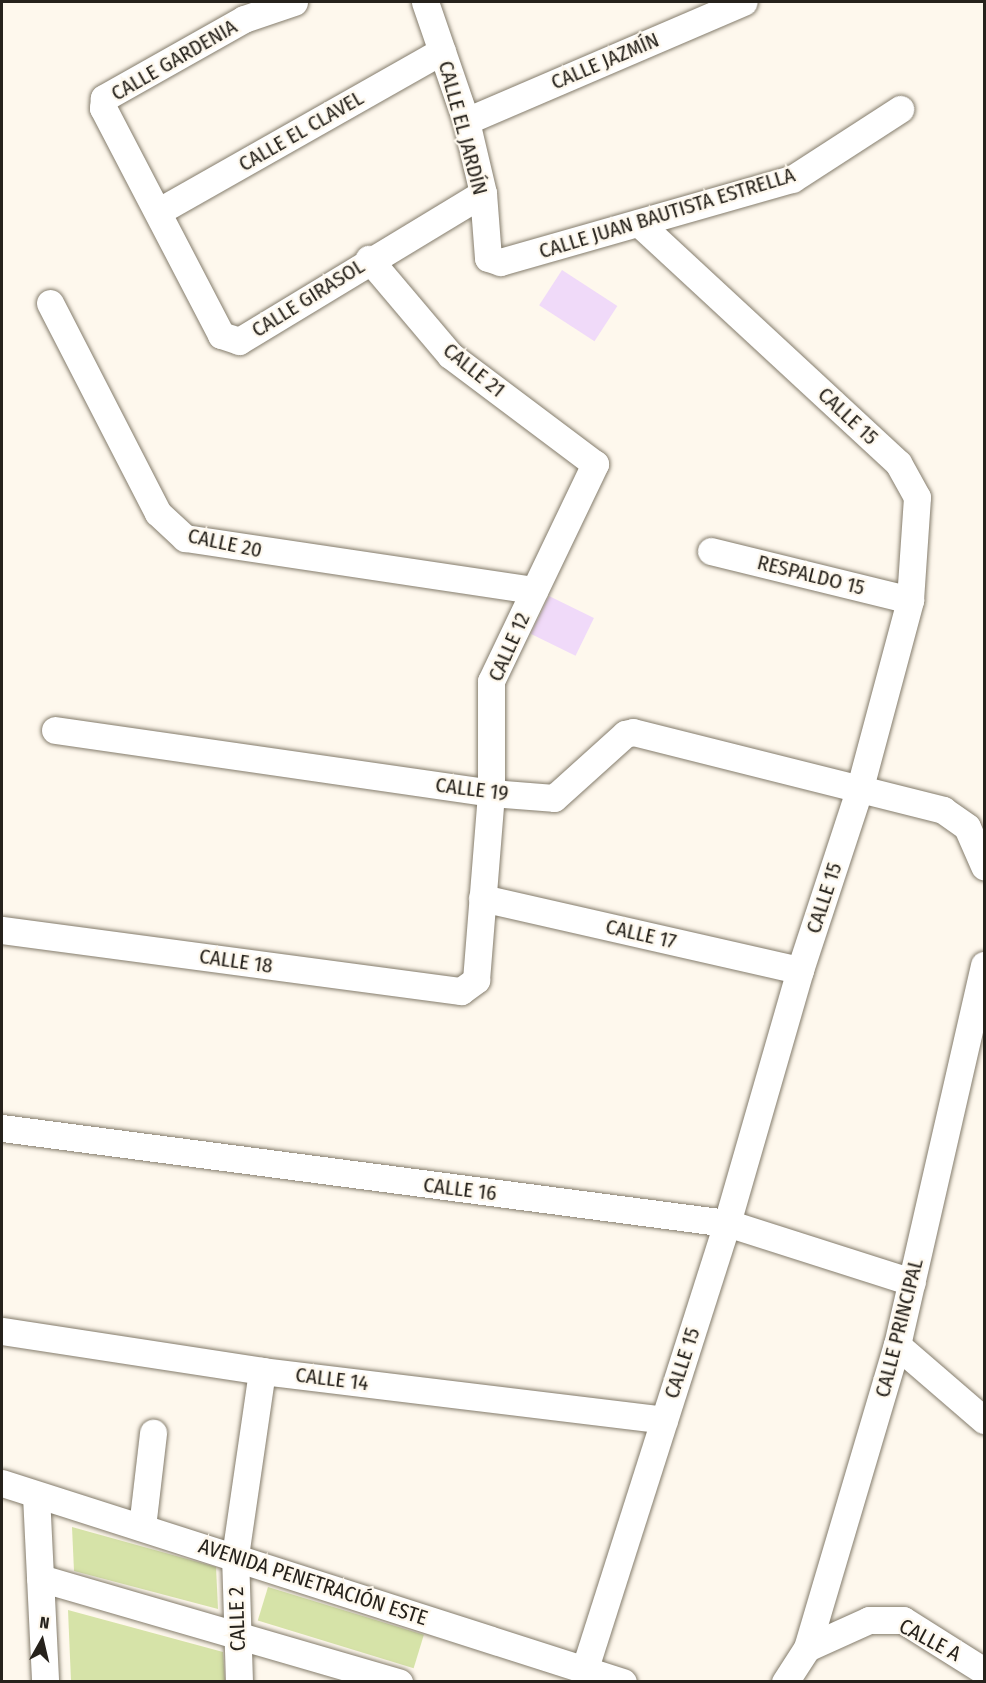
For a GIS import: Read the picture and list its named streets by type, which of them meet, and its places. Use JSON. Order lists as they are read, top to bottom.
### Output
{
  "streets": {
    "street": [
      "CALLE GARDENIA",
      "CALLE JAZMÍN",
      "CALLE EL JARDÍN",
      "CALLE EL CLAVEL",
      "CALLE JUAN BAUTISTA ESTRELLA",
      "CALLE GIRASOL",
      "CALLE 21",
      "CALLE 15",
      "CALLE 20",
      "RESPALDO 15",
      "CALLE 12",
      "CALLE 19",
      "CALLE 17",
      "CALLE 18",
      "CALLE 16",
      "CALLE PRINCIPAL",
      "CALLE 14",
      "AVENIDA PENETRACIÓN ESTE",
      "CALLE 2",
      "CALLE A"
    ]
  },
  "crossings": [
    ["CALLE GARDENIA", "CALLE EL CLAVEL"],
    ["CALLE GARDENIA", "CALLE GIRASOL"],
    ["CALLE JAZMÍN", "CALLE EL JARDÍN"],
    ["CALLE EL JARDÍN", "CALLE EL CLAVEL"],
    ["CALLE EL JARDÍN", "CALLE JUAN BAUTISTA ESTRELLA"],
    ["CALLE EL JARDÍN", "CALLE GIRASOL"],
    ["CALLE EL CLAVEL", "CALLE GIRASOL"],
    ["CALLE JUAN BAUTISTA ESTRELLA", "CALLE 15"],
    ["CALLE GIRASOL", "CALLE 21"],
    ["CALLE 21", "CALLE 12"],
    ["CALLE 15", "RESPALDO 15"],
    ["CALLE 15", "CALLE 19"],
    ["CALLE 15", "CALLE 17"],
    ["CALLE 15", "CALLE 16"],
    ["CALLE 15", "CALLE 14"],
    ["CALLE 15", "AVENIDA PENETRACIÓN ESTE"],
    ["CALLE 20", "CALLE 12"],
    ["CALLE 12", "CALLE 19"],
    ["CALLE 12", "CALLE 17"],
    ["CALLE 12", "CALLE 18"],
    ["CALLE 16", "CALLE PRINCIPAL"],
    ["CALLE PRINCIPAL", "CALLE A"],
    ["CALLE 14", "CALLE 2"],
    ["AVENIDA PENETRACIÓN ESTE", "CALLE 2"]
  ],
  "north": "top"
}
